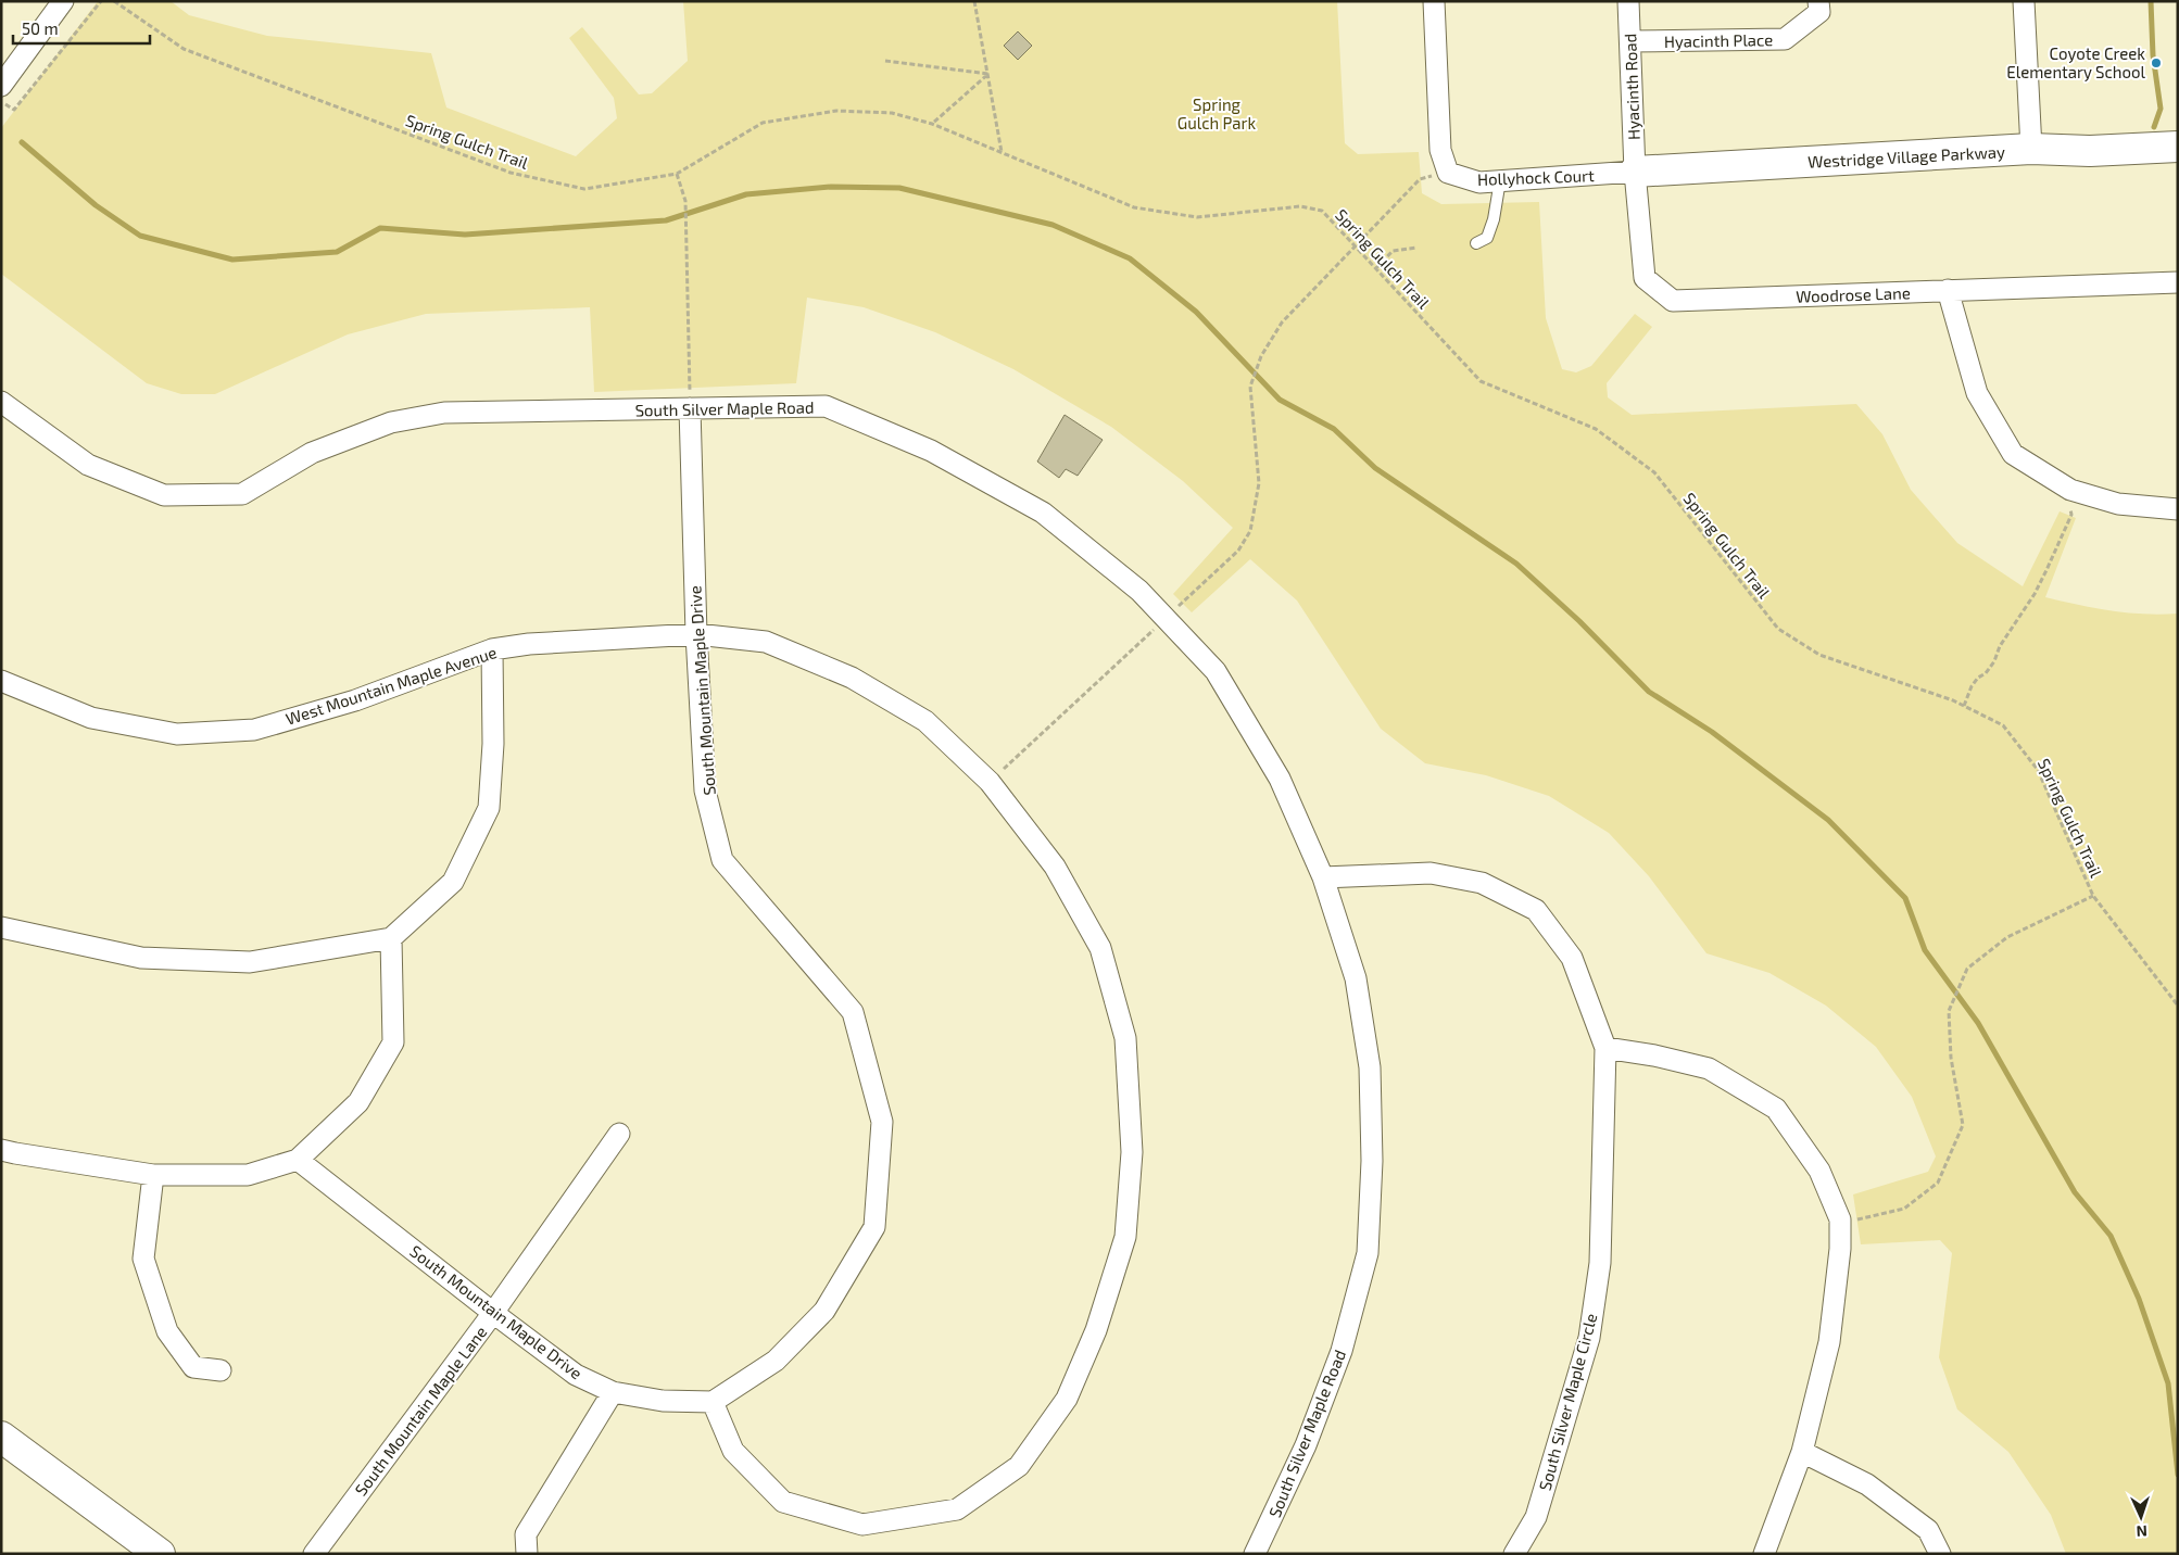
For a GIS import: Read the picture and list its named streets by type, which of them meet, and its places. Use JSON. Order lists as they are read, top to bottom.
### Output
{
  "streets": {
    "street": [
      "Hyacinth Place",
      "Hyacinth Road",
      "Westridge Village Parkway",
      "Hollyhock Court",
      "Woodrose Lane",
      "South Silver Maple Road",
      "West Mountain Maple Avenue",
      "South Mountain Maple Drive",
      "South Silver Maple Circle",
      "South Mountain Maple Lane"
    ],
    "path": ["Spring Gulch Trail"]
  },
  "crossings": [
    ["Hyacinth Place", "Hyacinth Road"],
    ["Hyacinth Road", "Westridge Village Parkway"],
    ["Hyacinth Road", "Hollyhock Court"],
    ["Hyacinth Road", "Woodrose Lane"],
    ["Westridge Village Parkway", "Hollyhock Court"],
    ["Westridge Village Parkway", "Woodrose Lane"],
    ["Hollyhock Court", "Woodrose Lane"],
    ["South Silver Maple Road", "South Mountain Maple Drive"],
    ["South Silver Maple Road", "South Silver Maple Circle"],
    ["West Mountain Maple Avenue", "South Mountain Maple Drive"],
    ["South Mountain Maple Drive", "South Mountain Maple Lane"]
  ],
  "parks": ["Spring Gulch Park"],
  "places": ["Coyote Creek Elementary School"],
  "scale_bar": "50 m",
  "north": "bottom"
}
